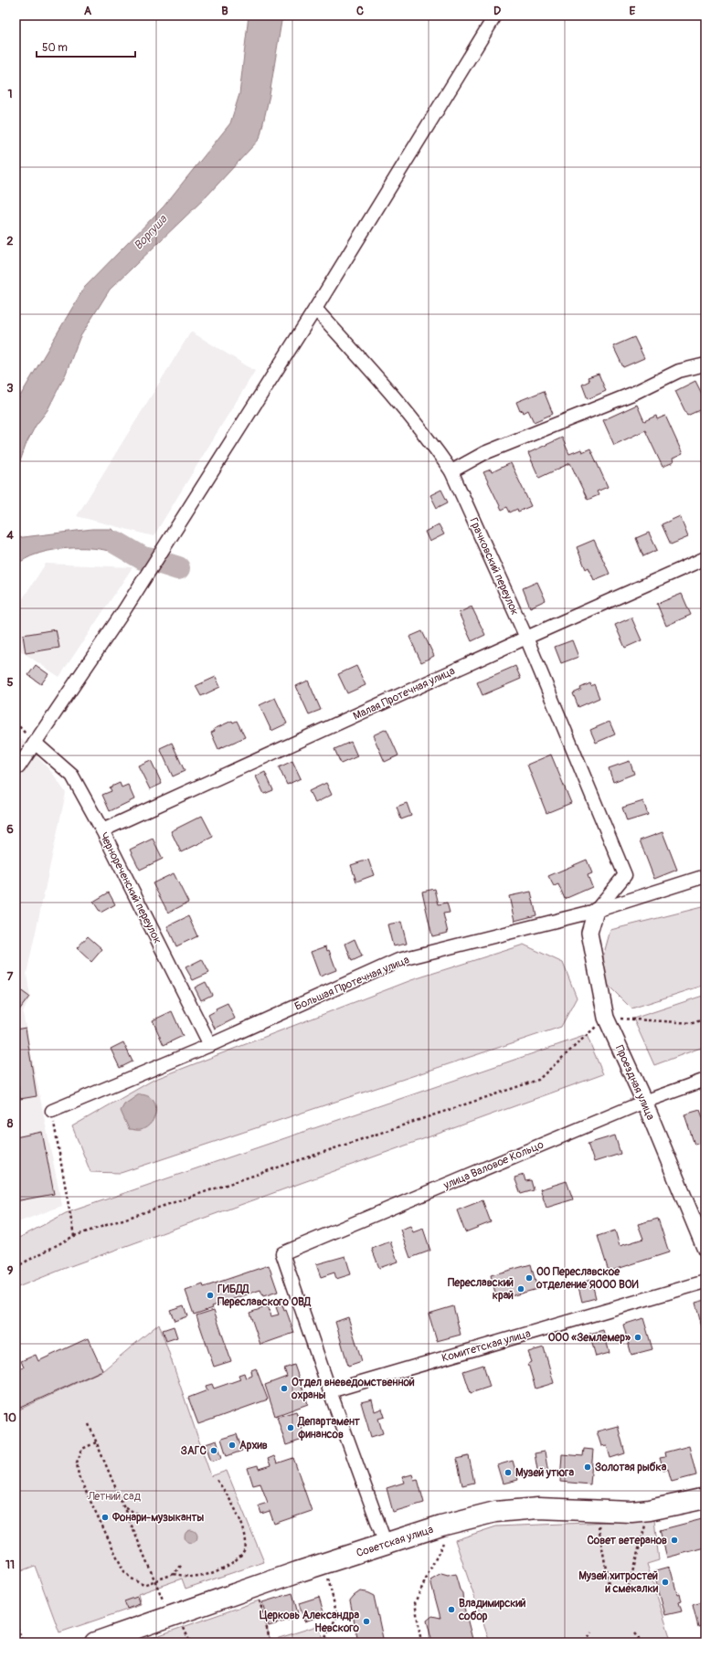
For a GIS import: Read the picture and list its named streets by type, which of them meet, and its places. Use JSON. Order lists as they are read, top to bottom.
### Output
{
  "streets": {
    "main road": ["Советская улица"],
    "street": [
      "Грачковский переулок",
      "Малая Протечная улица",
      "Чернореченский переулок",
      "Большая Протечная улица",
      "Проездная улица",
      "улица Валовое Кольцо",
      "Комитетская улица"
    ]
  },
  "crossings": [
    ["Грачковский переулок", "Малая Протечная улица"],
    ["Грачковский переулок", "Большая Протечная улица"],
    ["Грачковский переулок", "Проездная улица"],
    ["Малая Протечная улица", "Чернореченский переулок"],
    ["Чернореченский переулок", "Большая Протечная улица"],
    ["Большая Протечная улица", "Проездная улица"],
    ["Проездная улица", "улица Валовое Кольцо"],
    ["улица Валовое Кольцо", "Комитетская улица"]
  ],
  "water": ["Воргуша"],
  "parks": ["Летний сад"],
  "places": [
    "ОО Переславское отделение ЯООО ВОИ",
    "Переславский край",
    "ГИБДД Переславского ОВД",
    "ООО «Землемер»",
    "Отдел вневедомственной охраны",
    "Департамент финансов",
    "Архив",
    "ЗАГС",
    "Золотая рыбка",
    "Музей утюга",
    "Фонари-музыканты",
    "Совет ветеранов",
    "Музей хитростей и смекалки",
    "Владимирский собор",
    "Церковь Александра Невского"
  ],
  "scale_bar": "50 m",
  "grid": {
    "columns": [
      "A",
      "B",
      "C",
      "D",
      "E"
    ],
    "rows": [
      "1",
      "2",
      "3",
      "4",
      "5",
      "6",
      "7",
      "8",
      "9",
      "10",
      "11"
    ]
  }
}
